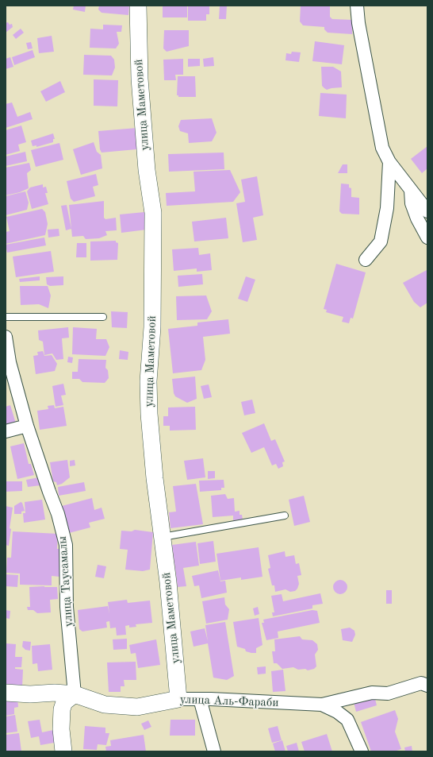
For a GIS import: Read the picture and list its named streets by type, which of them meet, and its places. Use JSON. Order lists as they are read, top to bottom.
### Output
{
  "streets": {
    "street": ["улица Маметовой", "улица Таусамалы", "улица Аль-Фараби"]
  },
  "crossings": [
    ["улица Маметовой", "улица Аль-Фараби"],
    ["улица Таусамалы", "улица Аль-Фараби"]
  ]
}
